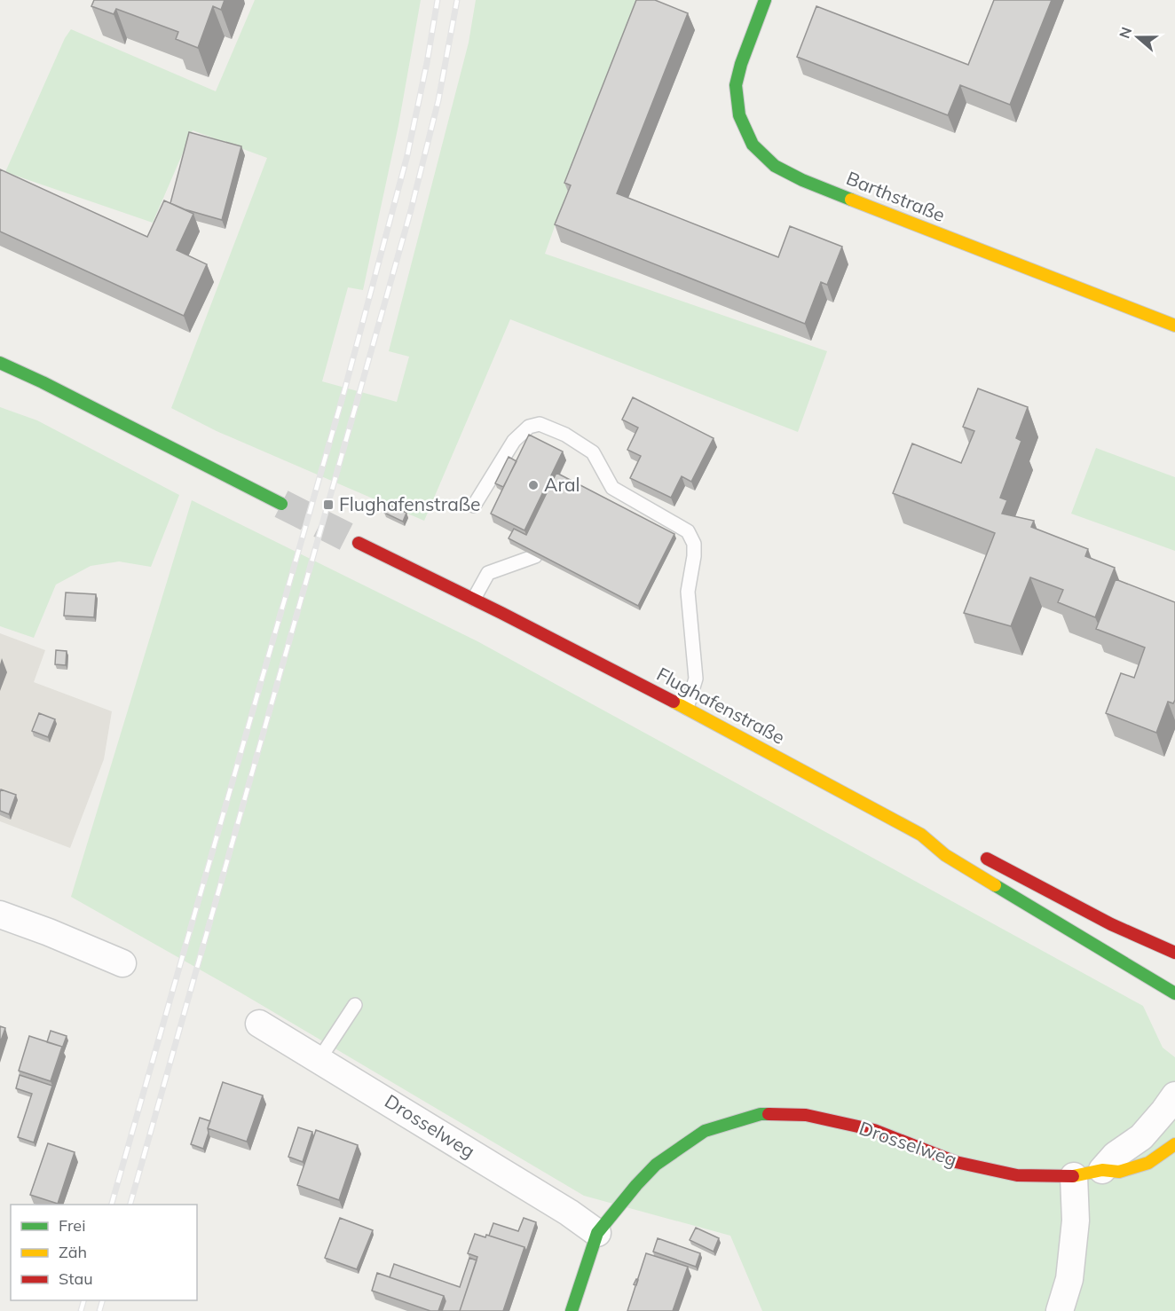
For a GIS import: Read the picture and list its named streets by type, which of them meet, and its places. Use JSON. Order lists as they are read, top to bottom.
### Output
{
  "streets": {
    "main road": ["Barthstraße", "Flughafenstraße", "Drosselweg"]
  },
  "places": {
    "other": ["Aral"],
    "transit": ["Flughafenstraße"]
  },
  "legend": ["Frei", "Zäh", "Stau"],
  "north": "left"
}
